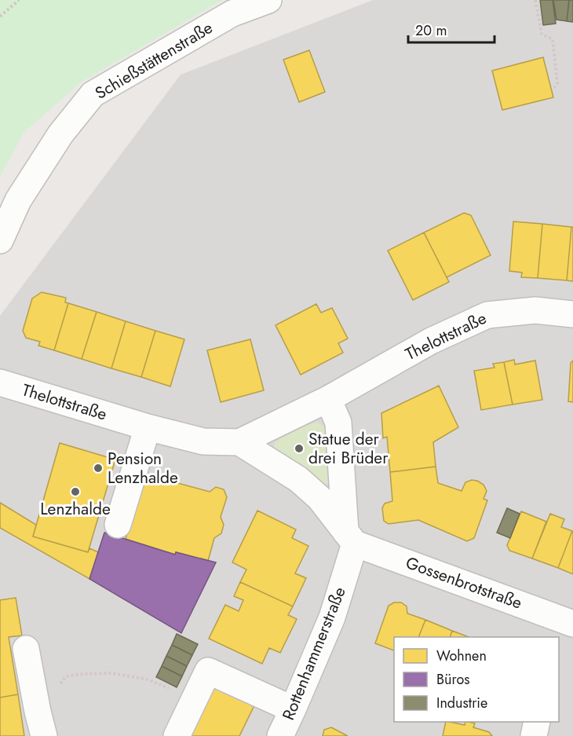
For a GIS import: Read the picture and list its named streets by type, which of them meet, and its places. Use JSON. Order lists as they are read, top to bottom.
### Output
{
  "streets": {
    "street": [
      "Schießstättenstraße",
      "Thelottstraße",
      "Gossenbrotstraße",
      "Rottenhammerstraße"
    ]
  },
  "crossings": [
    ["Gossenbrotstraße", "Rottenhammerstraße"]
  ],
  "places": ["Statue der drei Brüder", "Pension Lenzhalde", "Lenzhalde"],
  "legend": ["Wohnen", "Büros", "Industrie"],
  "scale_bar": "20 m"
}
